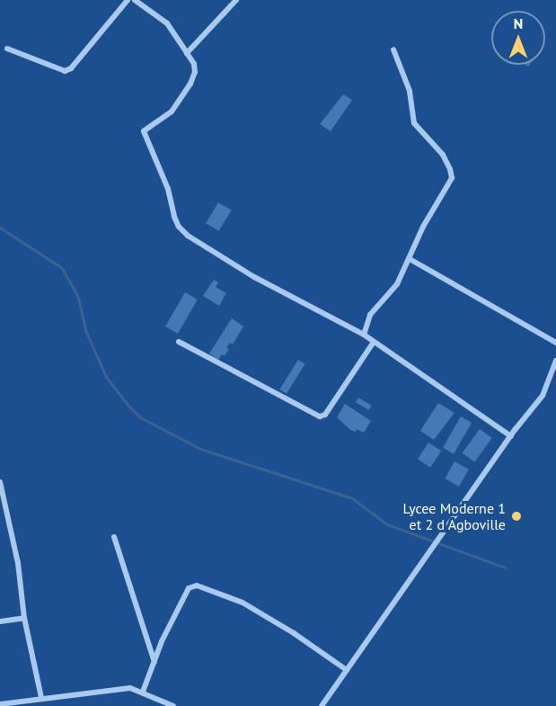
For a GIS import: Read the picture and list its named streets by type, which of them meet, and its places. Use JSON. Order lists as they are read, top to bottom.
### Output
{
  "places": ["Lycee Moderne 1 et 2 d Agboville"],
  "north": "top"
}
